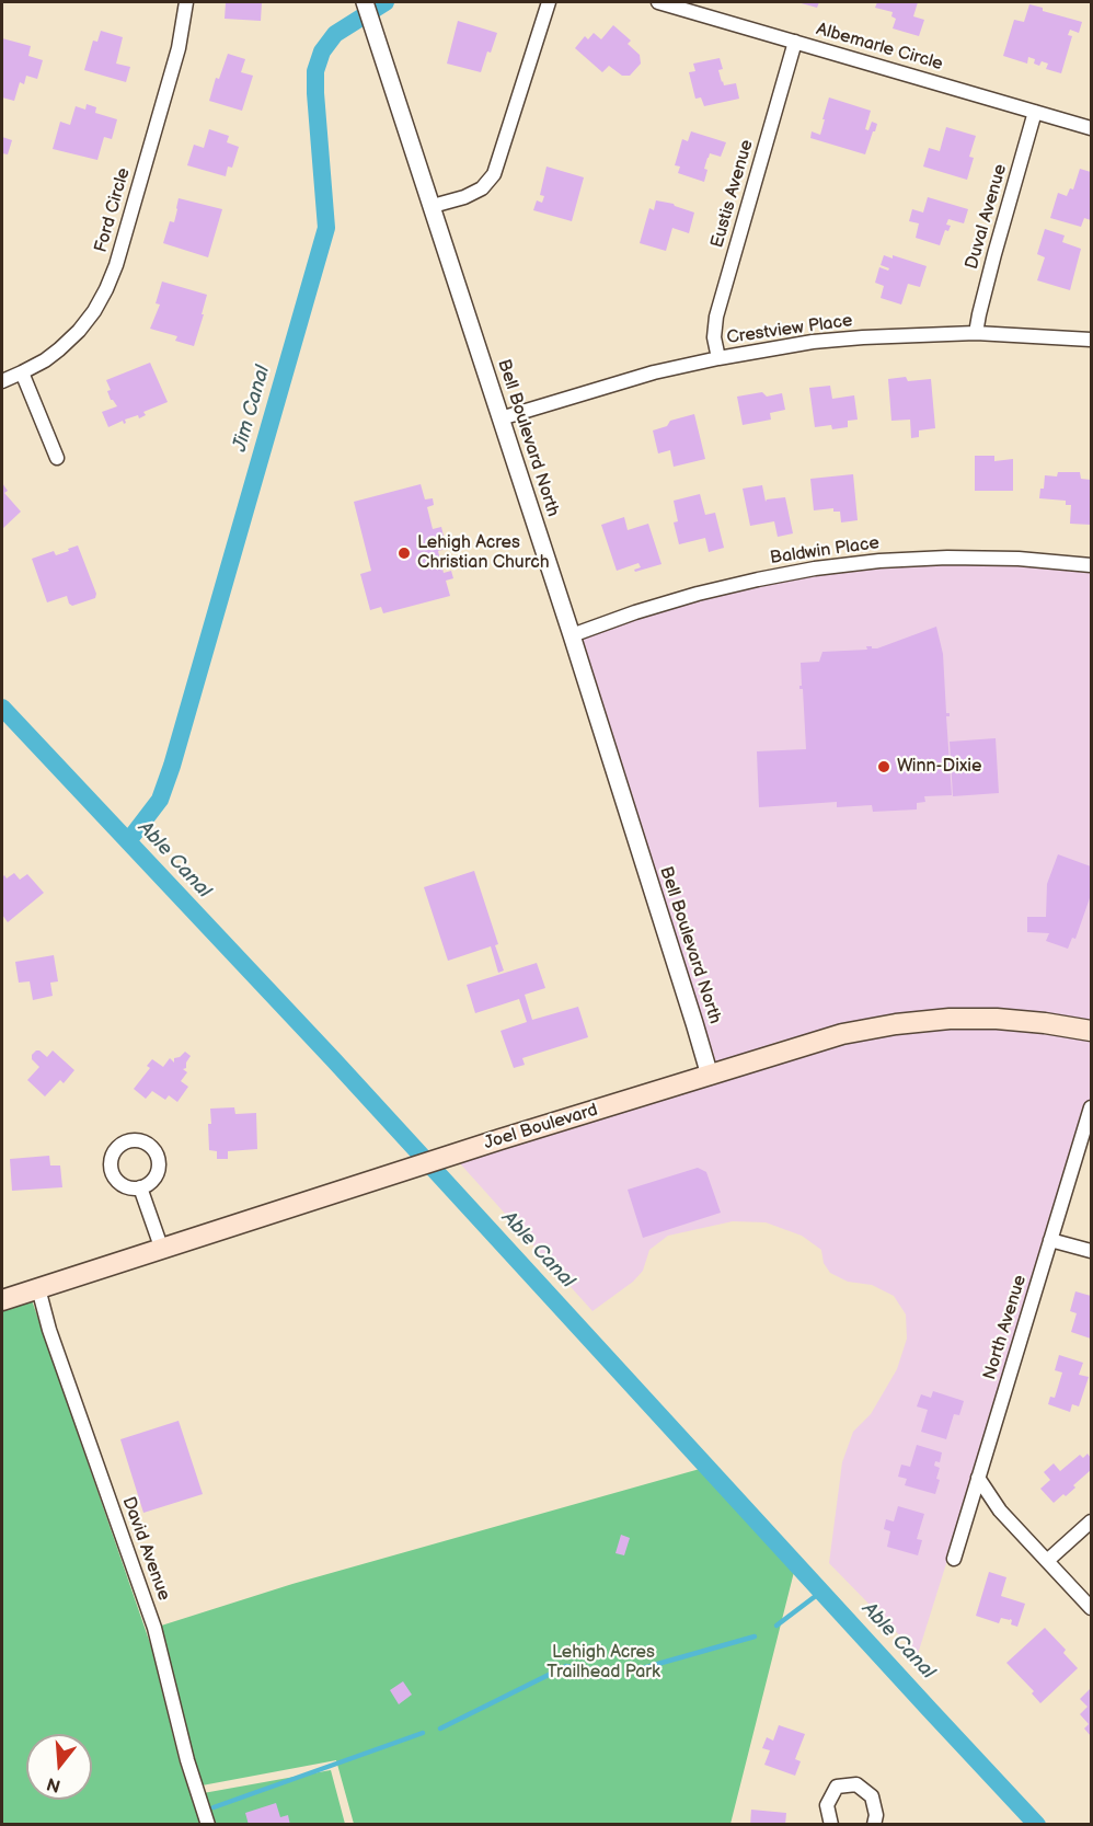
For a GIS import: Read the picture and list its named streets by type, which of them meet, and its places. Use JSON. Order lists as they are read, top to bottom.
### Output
{
  "streets": {
    "main road": ["Joel Boulevard"],
    "street": [
      "Albemarle Circle",
      "Eustis Avenue",
      "Ford Circle",
      "Duval Avenue",
      "Crestview Place",
      "Bell Boulevard North",
      "Baldwin Place",
      "North Avenue",
      "David Avenue"
    ]
  },
  "crossings": [
    ["Albemarle Circle", "Eustis Avenue"],
    ["Albemarle Circle", "Duval Avenue"],
    ["Eustis Avenue", "Crestview Place"],
    ["Duval Avenue", "Crestview Place"],
    ["Crestview Place", "Bell Boulevard North"],
    ["Bell Boulevard North", "Baldwin Place"],
    ["Bell Boulevard North", "Joel Boulevard"],
    ["Joel Boulevard", "David Avenue"]
  ],
  "water": ["Jim Canal", "Able Canal"],
  "parks": ["Lehigh Acres Trailhead Park"],
  "places": ["Lehigh Acres Christian Church", "Winn-Dixie"],
  "north": "bottom"
}
